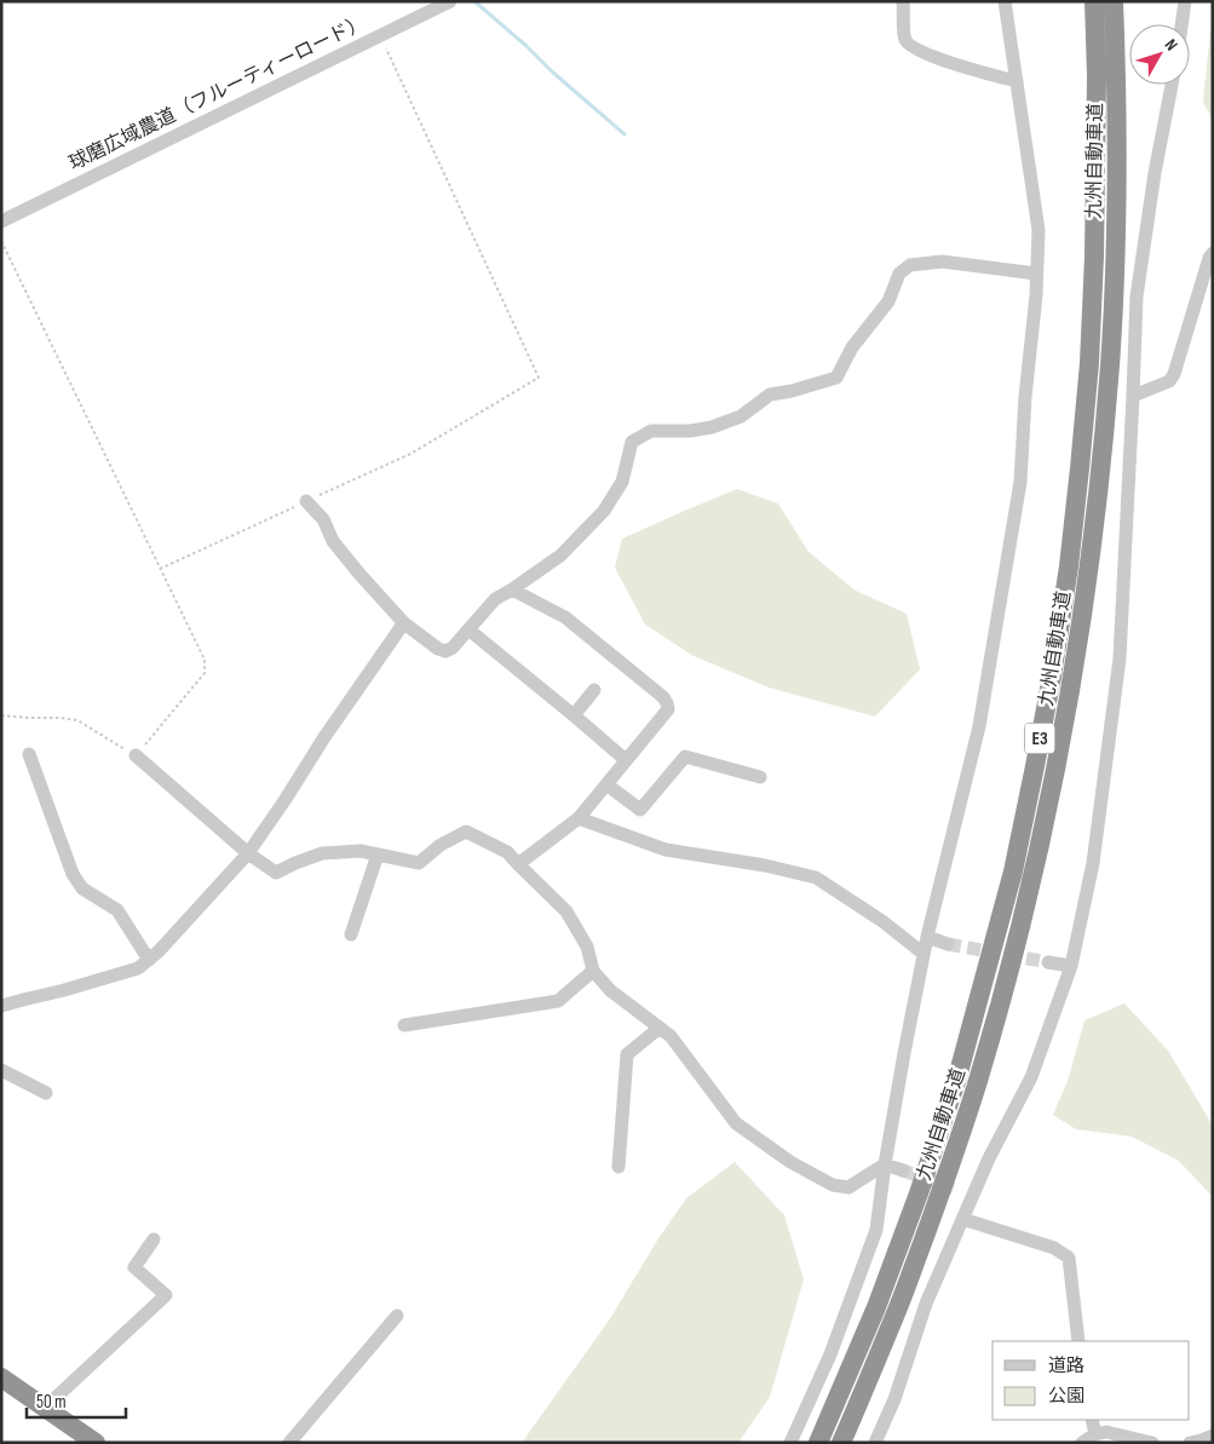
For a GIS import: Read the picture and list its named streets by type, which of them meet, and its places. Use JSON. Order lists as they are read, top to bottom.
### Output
{
  "streets": {
    "highway": ["九州自動車道", "E3"],
    "street": ["球磨広域農道（フルーティーロード）"]
  },
  "legend": ["道路", "公園"],
  "scale_bar": "50 m",
  "north": "top right"
}
